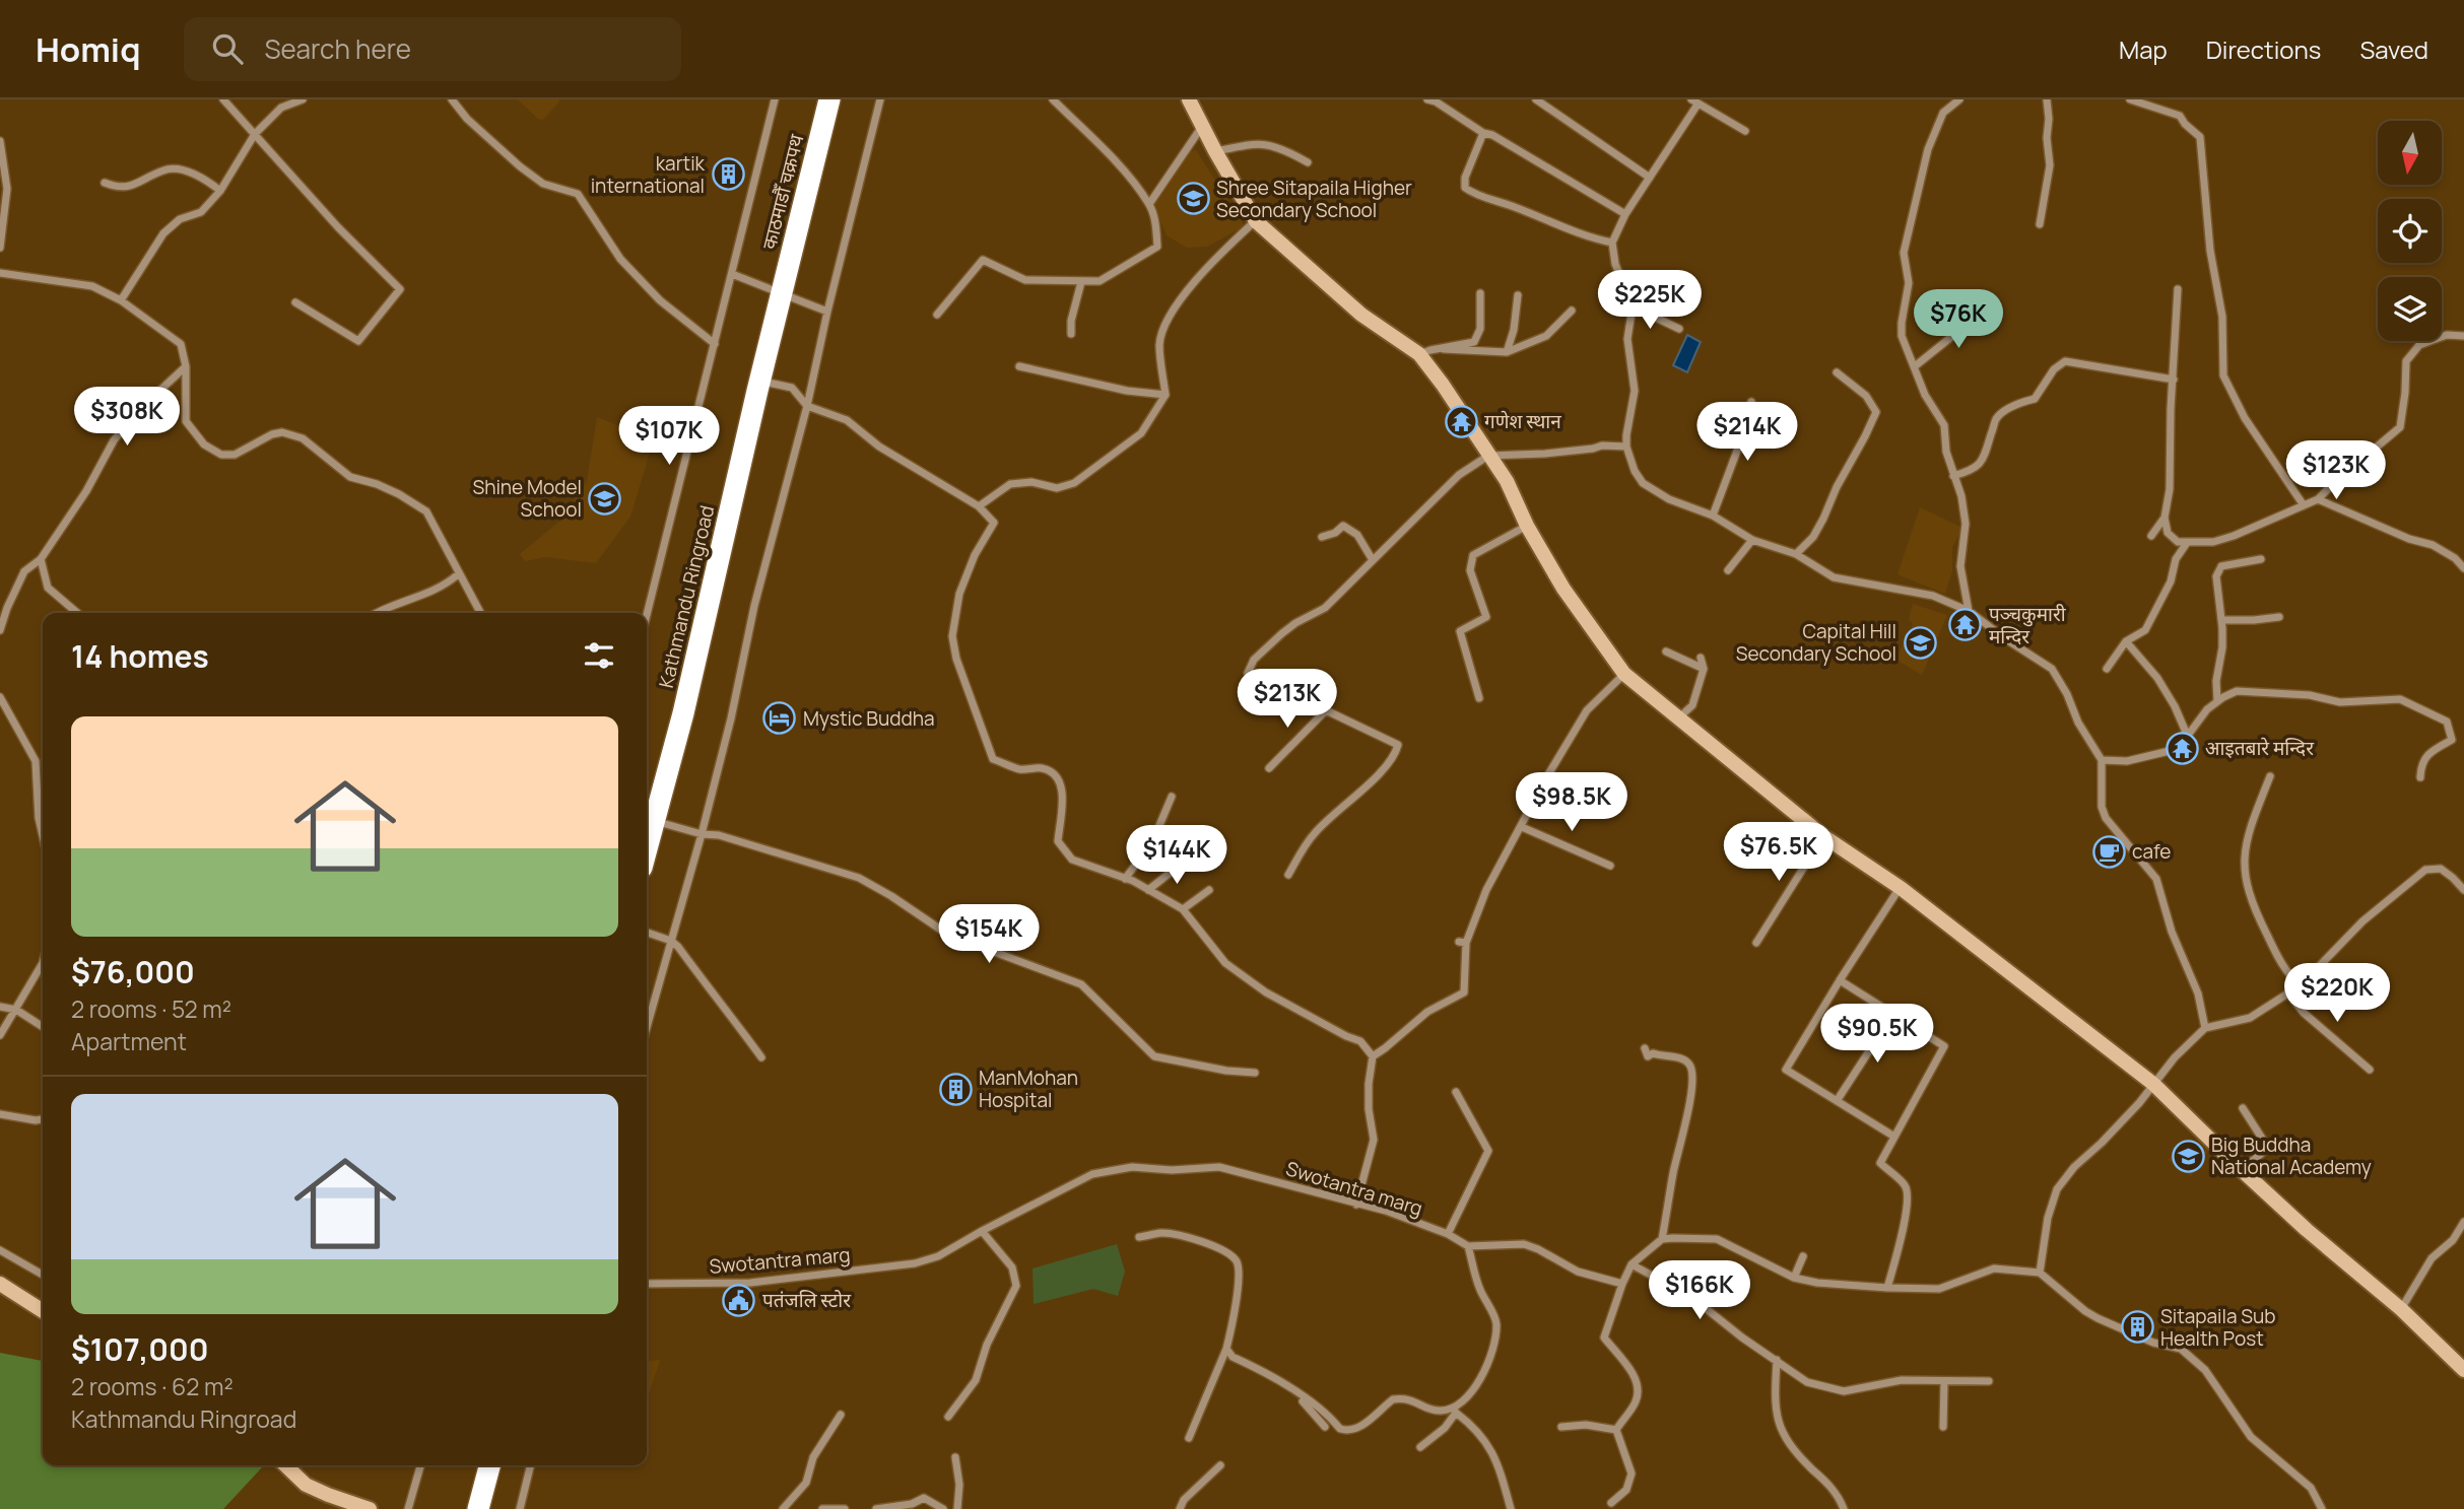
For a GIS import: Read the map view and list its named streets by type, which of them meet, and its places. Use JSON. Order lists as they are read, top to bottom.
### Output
{
  "streets": {
    "highway": ["काठमाडाैँ चक्रपथ", "Kathmandu Ringroad"],
    "street": ["Swotantra marg"]
  },
  "crossings": [
    ["काठमाडाैँ चक्रपथ", "Kathmandu Ringroad"]
  ],
  "places": {
    "building": ["kartik international", "ManMohan Hospital", "Sitapaila Sub Health Post"],
    "school or university": [
      "Shree Sitapaila Higher Secondary School",
      "Shine Model School",
      "Capital Hill Secondary School",
      "Big Buddha National Academy"
    ],
    "temple": ["गणेश स्थान", "पञ्चकुमारी मन्दिर", "आइतबारे मन्दिर"],
    "hotel": ["Mystic Buddha"],
    "cafe": ["cafe"],
    "public building": ["पतंजलि स्टोर"]
  },
  "north": "bottom",
  "page": {
    "header": "Homiq",
    "search": "Search here",
    "nav": ["Map", "Directions", "Saved"],
    "price": [
      "$225K",
      "$76K",
      "$308K",
      "$214K",
      "$107K",
      "$123K",
      "$213K",
      "$98.5K",
      "$76.5K",
      "$144K",
      "$154K",
      "$220K",
      "$90.5K",
      "$166K"
    ],
    "heading": "14 homes",
    "list": [
      {
        "name": "$76,000",
        "note": "2 rooms · 52 m² · Apartment"
      },
      {
        "name": "$107,000",
        "note": "2 rooms · 62 m² · Kathmandu Ringroad"
      }
    ]
  }
}
